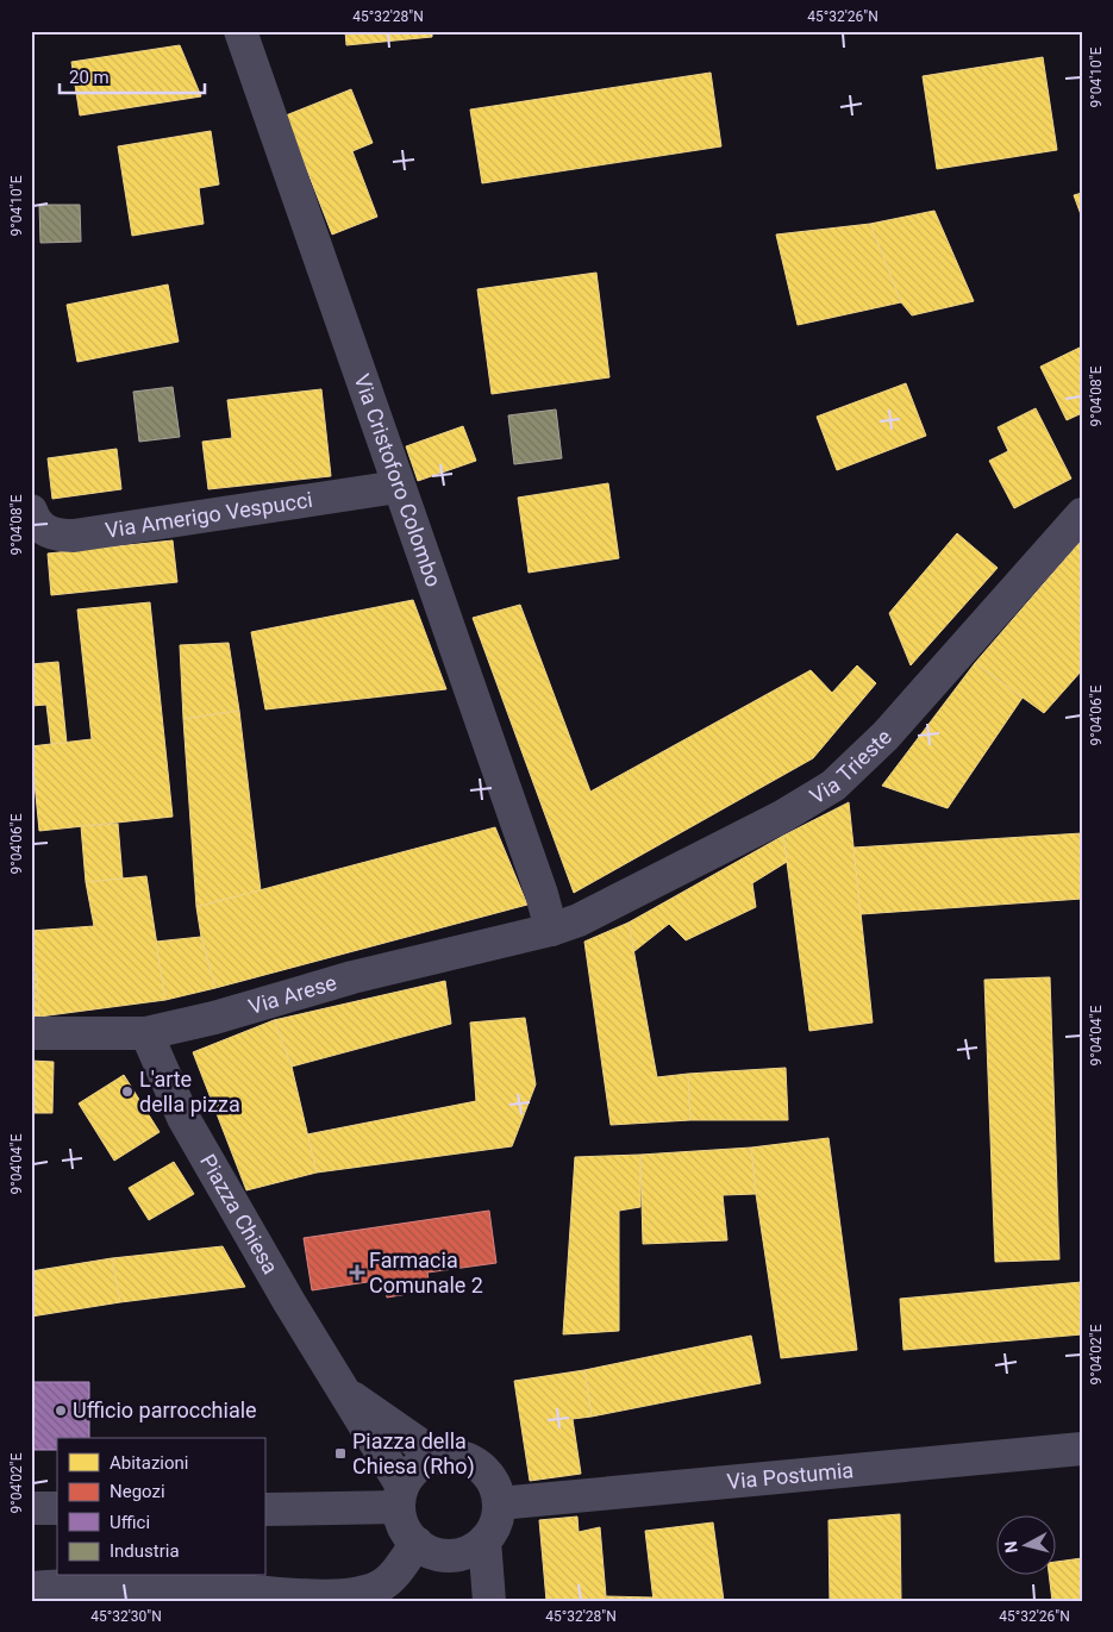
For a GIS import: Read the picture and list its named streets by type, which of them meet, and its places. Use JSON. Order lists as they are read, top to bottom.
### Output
{
  "streets": {
    "street": [
      "Via Cristoforo Colombo",
      "Via Amerigo Vespucci",
      "Via Trieste",
      "Via Arese",
      "Piazza Chiesa",
      "Via Postumia"
    ]
  },
  "crossings": [
    ["Via Cristoforo Colombo", "Via Amerigo Vespucci"],
    ["Via Cristoforo Colombo", "Via Trieste"],
    ["Via Cristoforo Colombo", "Via Arese"],
    ["Via Trieste", "Via Arese"],
    ["Via Arese", "Piazza Chiesa"],
    ["Piazza Chiesa", "Via Postumia"]
  ],
  "places": {
    "other": ["L'arte della pizza", "Ufficio parrocchiale"],
    "health": ["Farmacia Comunale 2"],
    "transit": ["Piazza della Chiesa (Rho)"]
  },
  "legend": [
    "Abitazioni",
    "Negozi",
    "Uffici",
    "Industria"
  ],
  "scale_bar": "20 m",
  "north": "left",
  "coordinates": [
    "45°32'28\"N",
    "45°32'26\"N",
    "9°04'10\"E",
    "9°04'08\"E",
    "9°04'06\"E",
    "9°04'04\"E",
    "9°04'02\"E",
    "45°32'30\"N"
  ]
}
